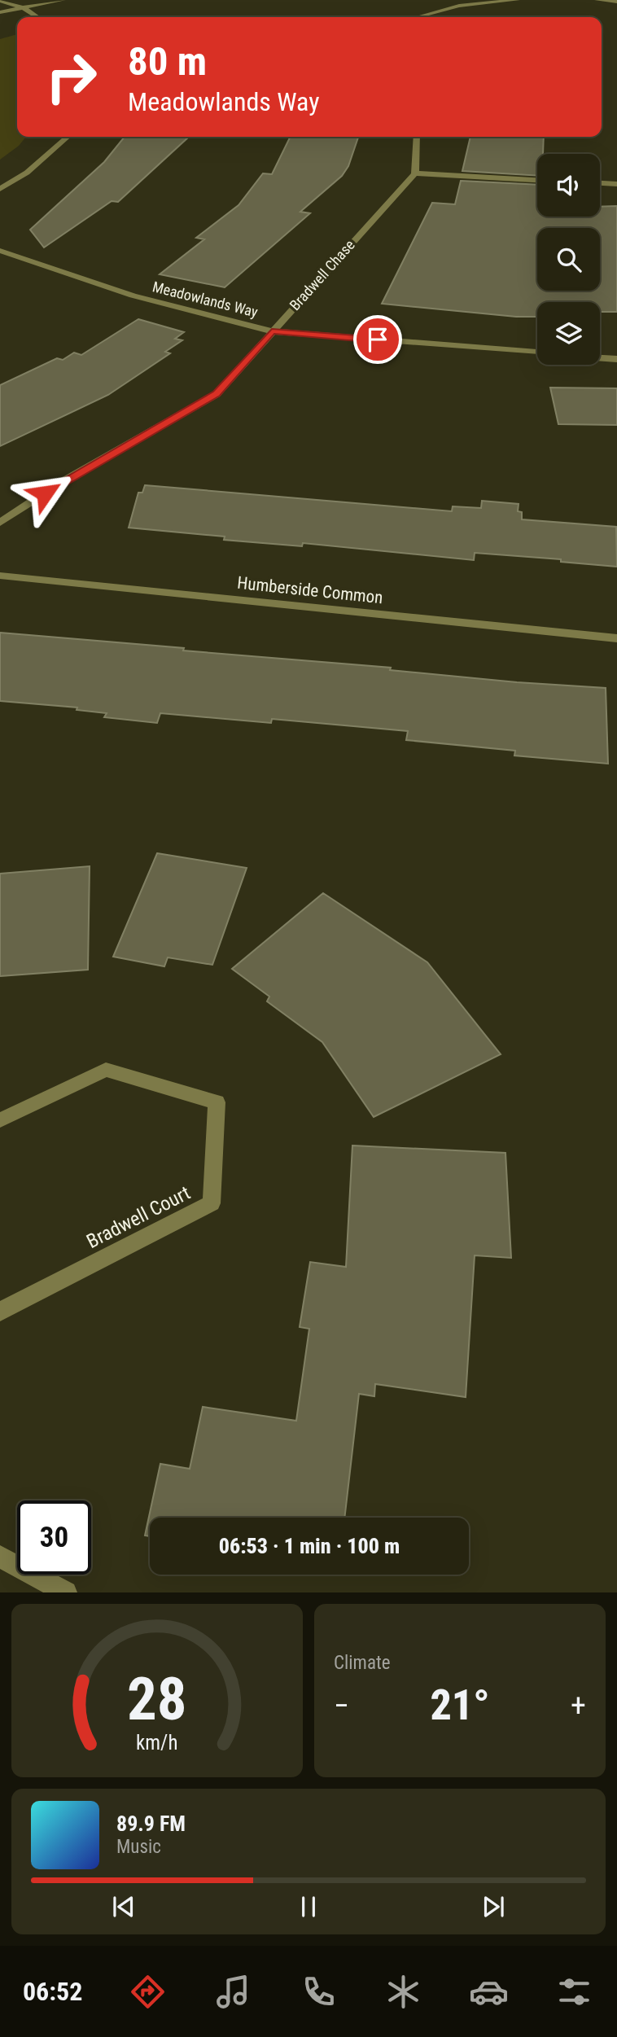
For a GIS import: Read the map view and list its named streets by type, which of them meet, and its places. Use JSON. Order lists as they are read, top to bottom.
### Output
{
  "streets": {
    "street": [
      "Bradwell Chase",
      "Meadowlands Way",
      "Humberside Common",
      "Bradwell Court"
    ]
  },
  "crossings": [
    ["Bradwell Chase", "Meadowlands Way"]
  ],
  "page": {
    "turn": ["80 m", "Meadowlands Way"],
    "limit": "30",
    "trip": "06:53 · 1 min · 100 m",
    "tile": "Climate",
    "heat": ["−", "21°", "+"],
    "song": ["89.9 FM", "Music"],
    "tabs": "06:52",
    "gauge": ["28", "km/h"]
  }
}
